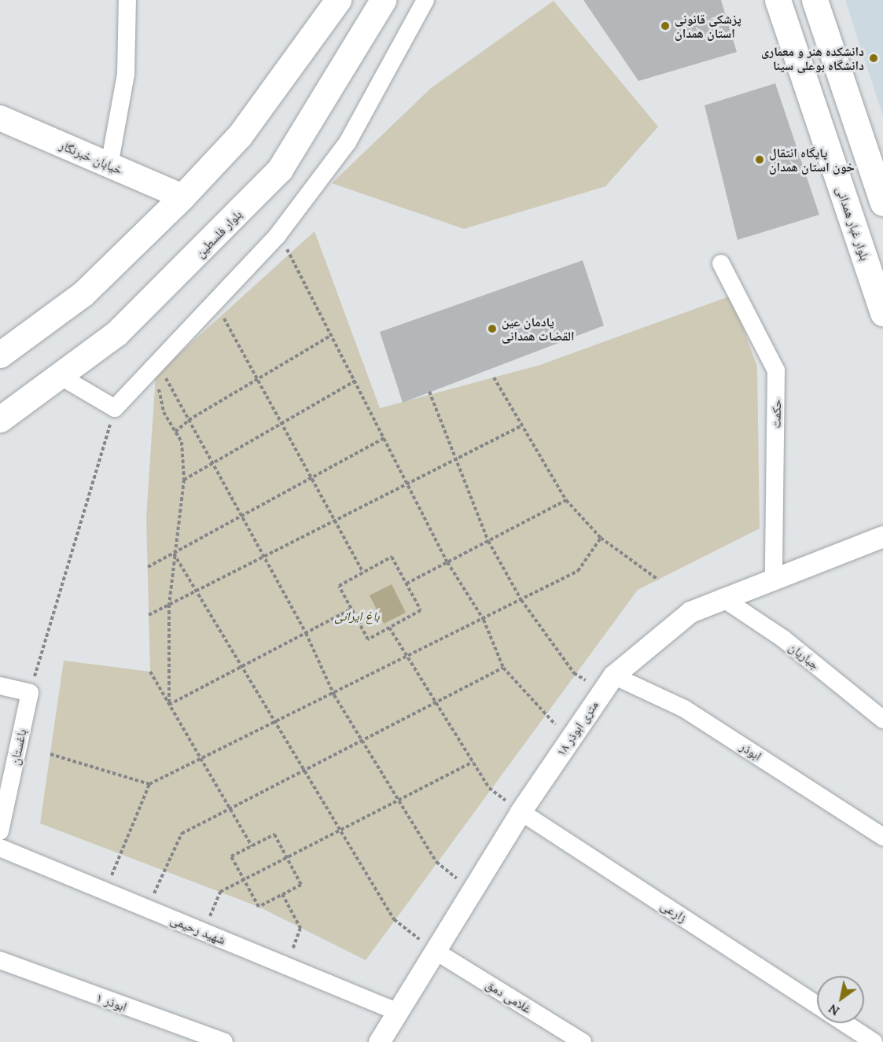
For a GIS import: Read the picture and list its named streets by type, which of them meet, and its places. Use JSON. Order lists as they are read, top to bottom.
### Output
{
  "streets": {
    "main road": ["خیابان خبرنگار", "بلوار غبار همدانی", "بلوار فلسطین"],
    "street": [
      "حکمت",
      "جباریان",
      "۱۸ متری ابوذر",
      "باغستان",
      "ابوذر",
      "زارعی",
      "شهید رحیمی",
      "غلامی دمق",
      "ابوذر ۱"
    ]
  },
  "crossings": [
    ["حکمت", "۱۸ متری ابوذر"],
    ["جباریان", "۱۸ متری ابوذر"],
    ["۱۸ متری ابوذر", "ابوذر"],
    ["۱۸ متری ابوذر", "زارعی"],
    ["۱۸ متری ابوذر", "شهید رحیمی"],
    ["۱۸ متری ابوذر", "غلامی دمق"]
  ],
  "parks": ["باغ ایرانی"],
  "places": [
    "پزشکی قانونی استان همدان",
    "دانشکده هنر و معماری دانشگاه بوعلی سینا",
    "پایگاه انتقال خون استان همدان",
    "یادمان عین القضات همدانی"
  ],
  "north": "bottom left"
}
